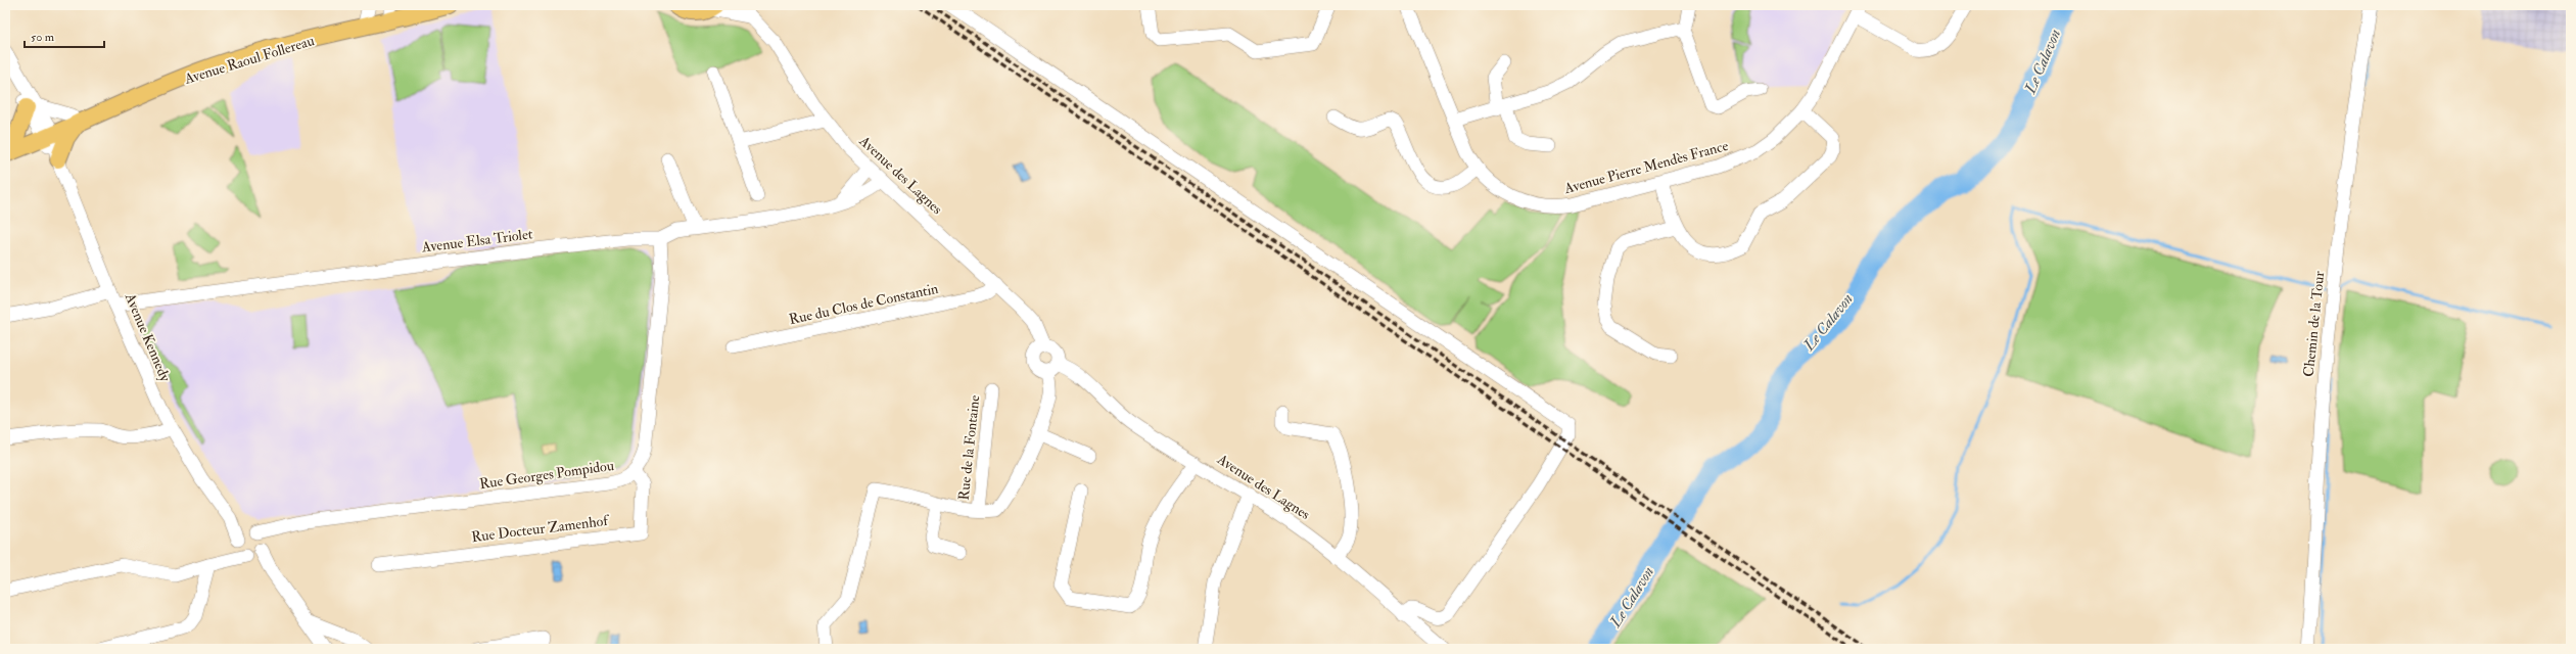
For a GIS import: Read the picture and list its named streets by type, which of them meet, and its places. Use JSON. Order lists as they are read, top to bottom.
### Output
{
  "streets": {
    "main road": ["Avenue Raoul Follereau"],
    "street": [
      "Avenue Pierre Mendès France",
      "Avenue des Lagnes",
      "Avenue Elsa Triolet",
      "Rue du Clos de Constantin",
      "Chemin de la Tour",
      "Avenue Kennedy",
      "Rue de la Fontaine",
      "Rue Georges Pompidou",
      "Rue Docteur Zamenhof"
    ]
  },
  "crossings": [
    ["Avenue Raoul Follereau", "Avenue Kennedy"],
    ["Avenue des Lagnes", "Avenue Elsa Triolet"],
    ["Avenue des Lagnes", "Rue du Clos de Constantin"],
    ["Avenue Elsa Triolet", "Avenue Kennedy"],
    ["Avenue Elsa Triolet", "Rue Georges Pompidou"],
    ["Avenue Kennedy", "Rue Georges Pompidou"],
    ["Rue Georges Pompidou", "Rue Docteur Zamenhof"]
  ],
  "water": ["Le Calavon"],
  "scale_bar": "50 m"
}
